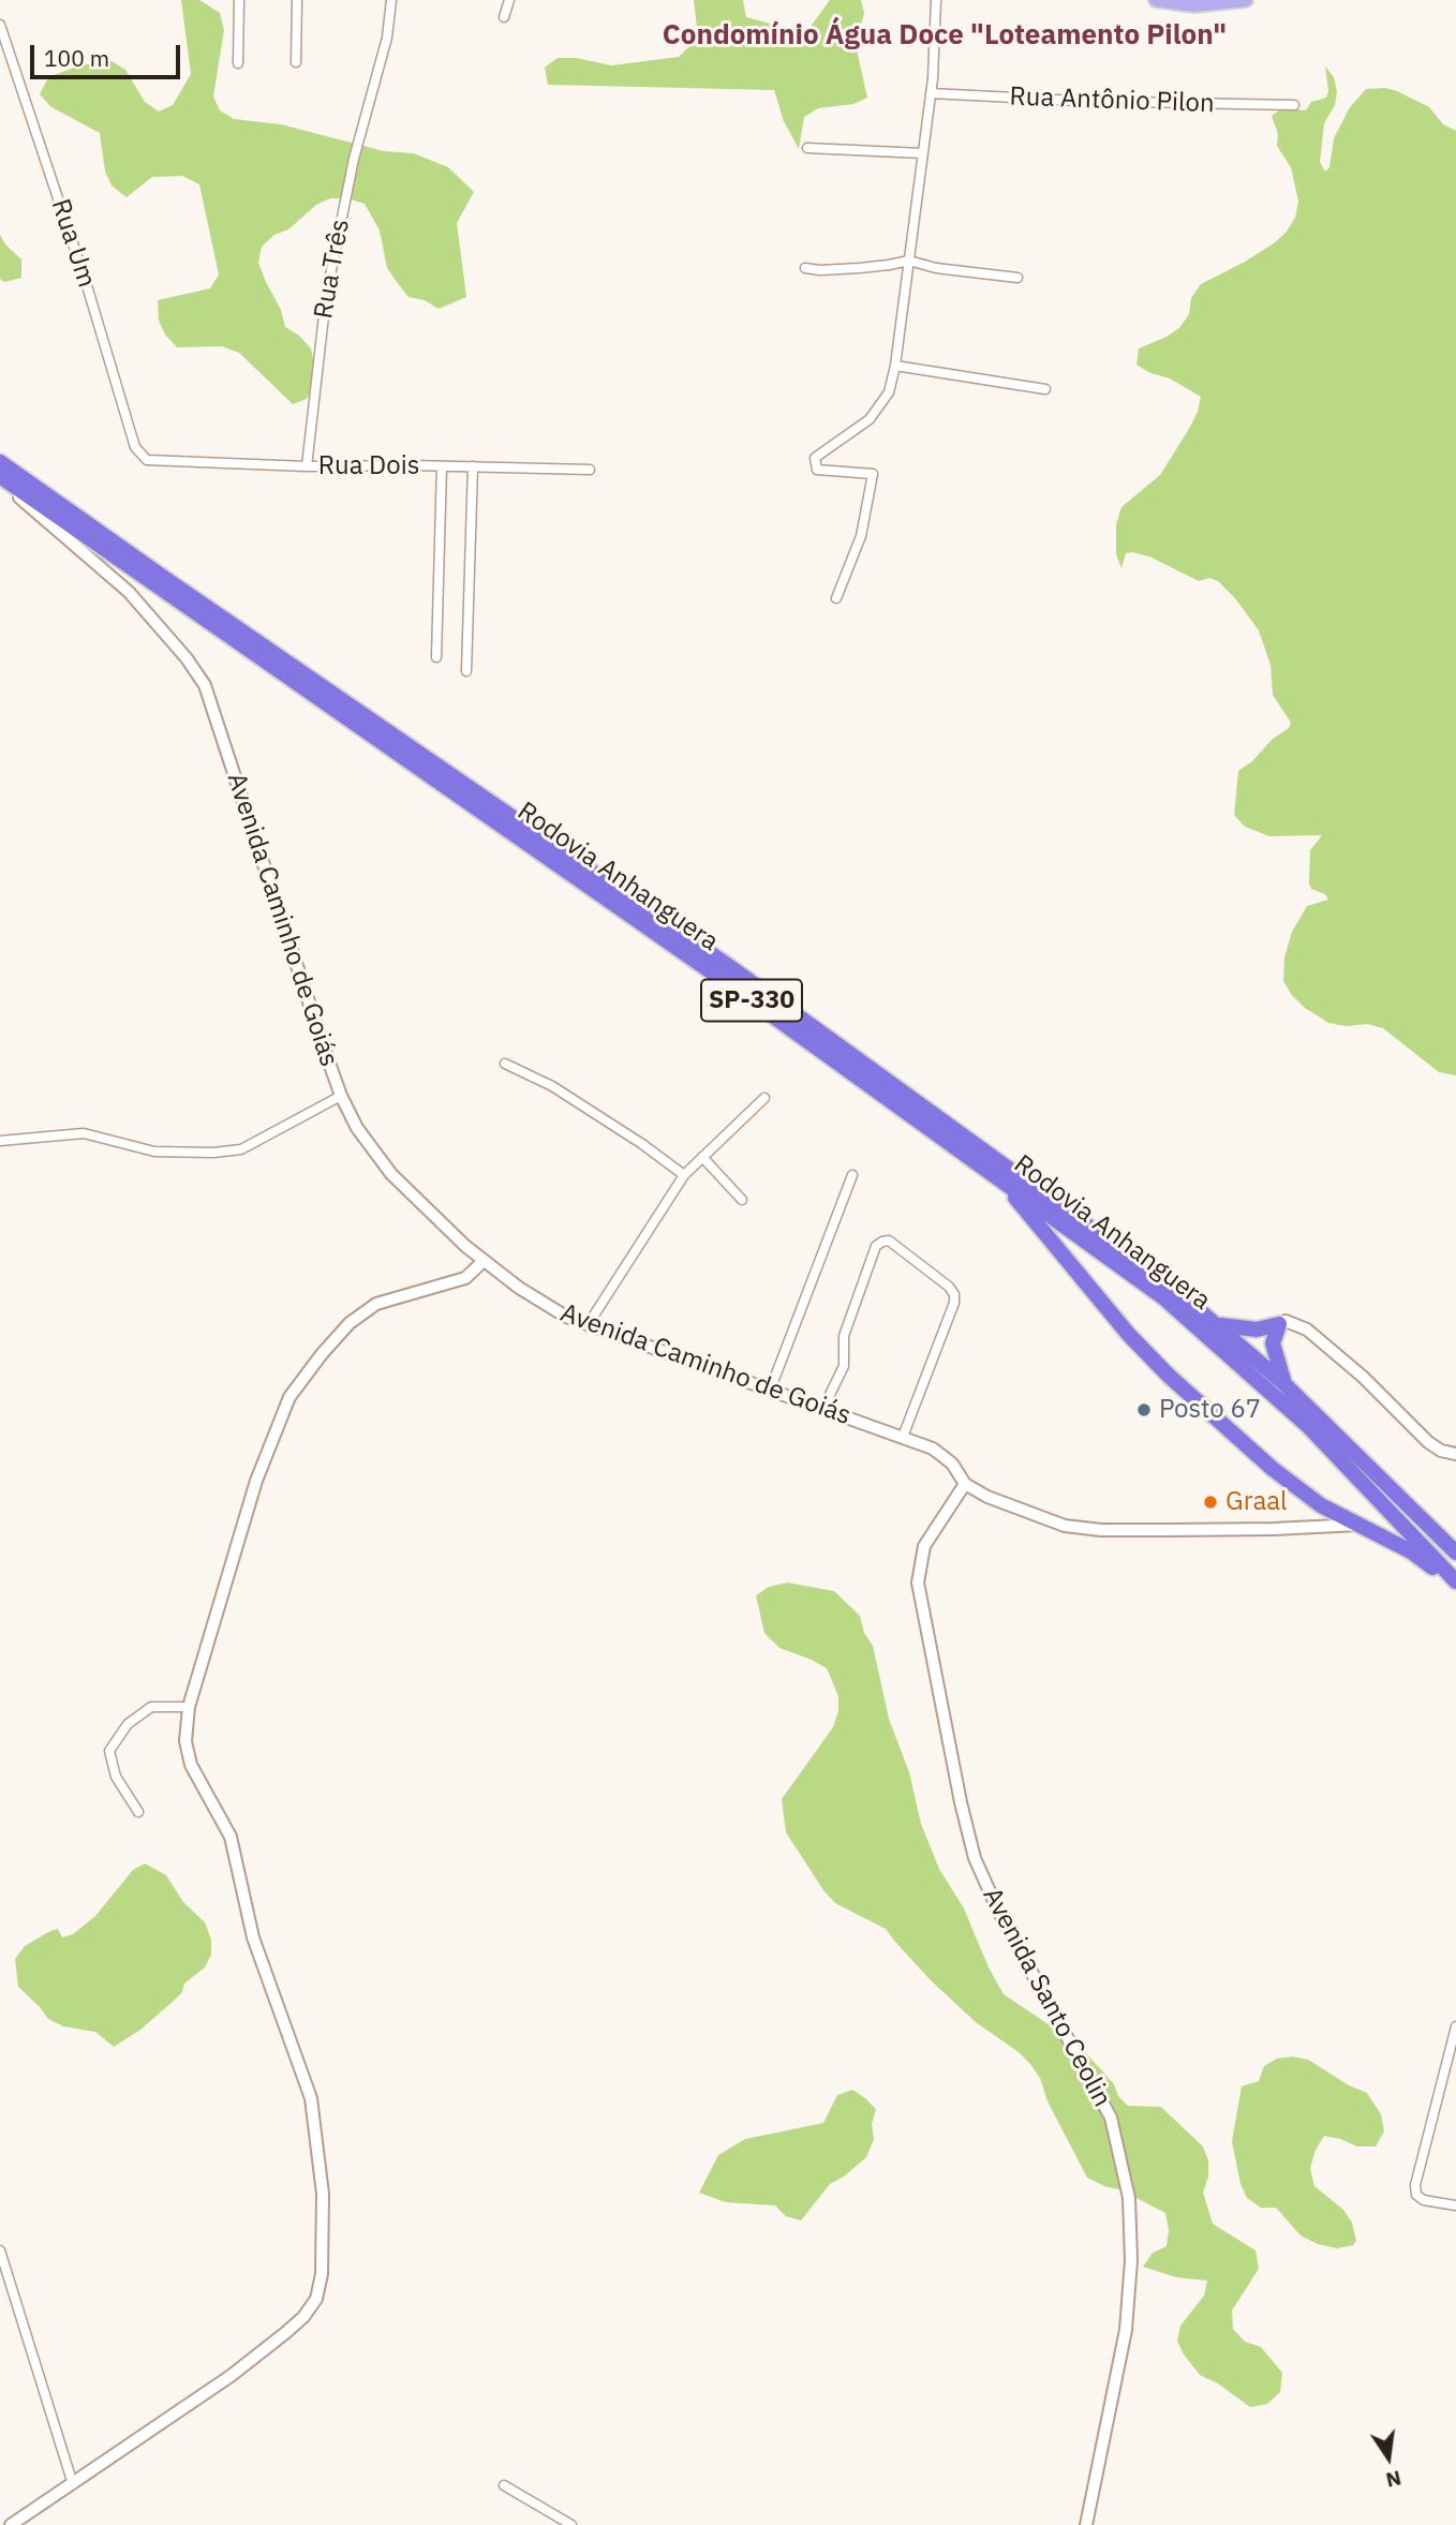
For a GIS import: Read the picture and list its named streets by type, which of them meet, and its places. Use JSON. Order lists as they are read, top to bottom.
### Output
{
  "streets": {
    "highway": ["Rodovia Anhanguera", "SP-330"],
    "street": [
      "Rua Antônio Pilon",
      "Rua Um",
      "Rua Três",
      "Rua Dois",
      "Avenida Caminho de Goiás",
      "Avenida Santo Ceolin"
    ]
  },
  "crossings": [
    ["Rua Um", "Rua Dois"],
    ["Rua Três", "Rua Dois"],
    ["Rodovia Anhanguera", "Avenida Caminho de Goiás"],
    ["Avenida Caminho de Goiás", "Avenida Santo Ceolin"]
  ],
  "districts": ["Condomínio Água Doce \"Loteamento Pilon\""],
  "places": ["Posto 67", "Graal"],
  "scale_bar": "100 m",
  "north": "bottom"
}
